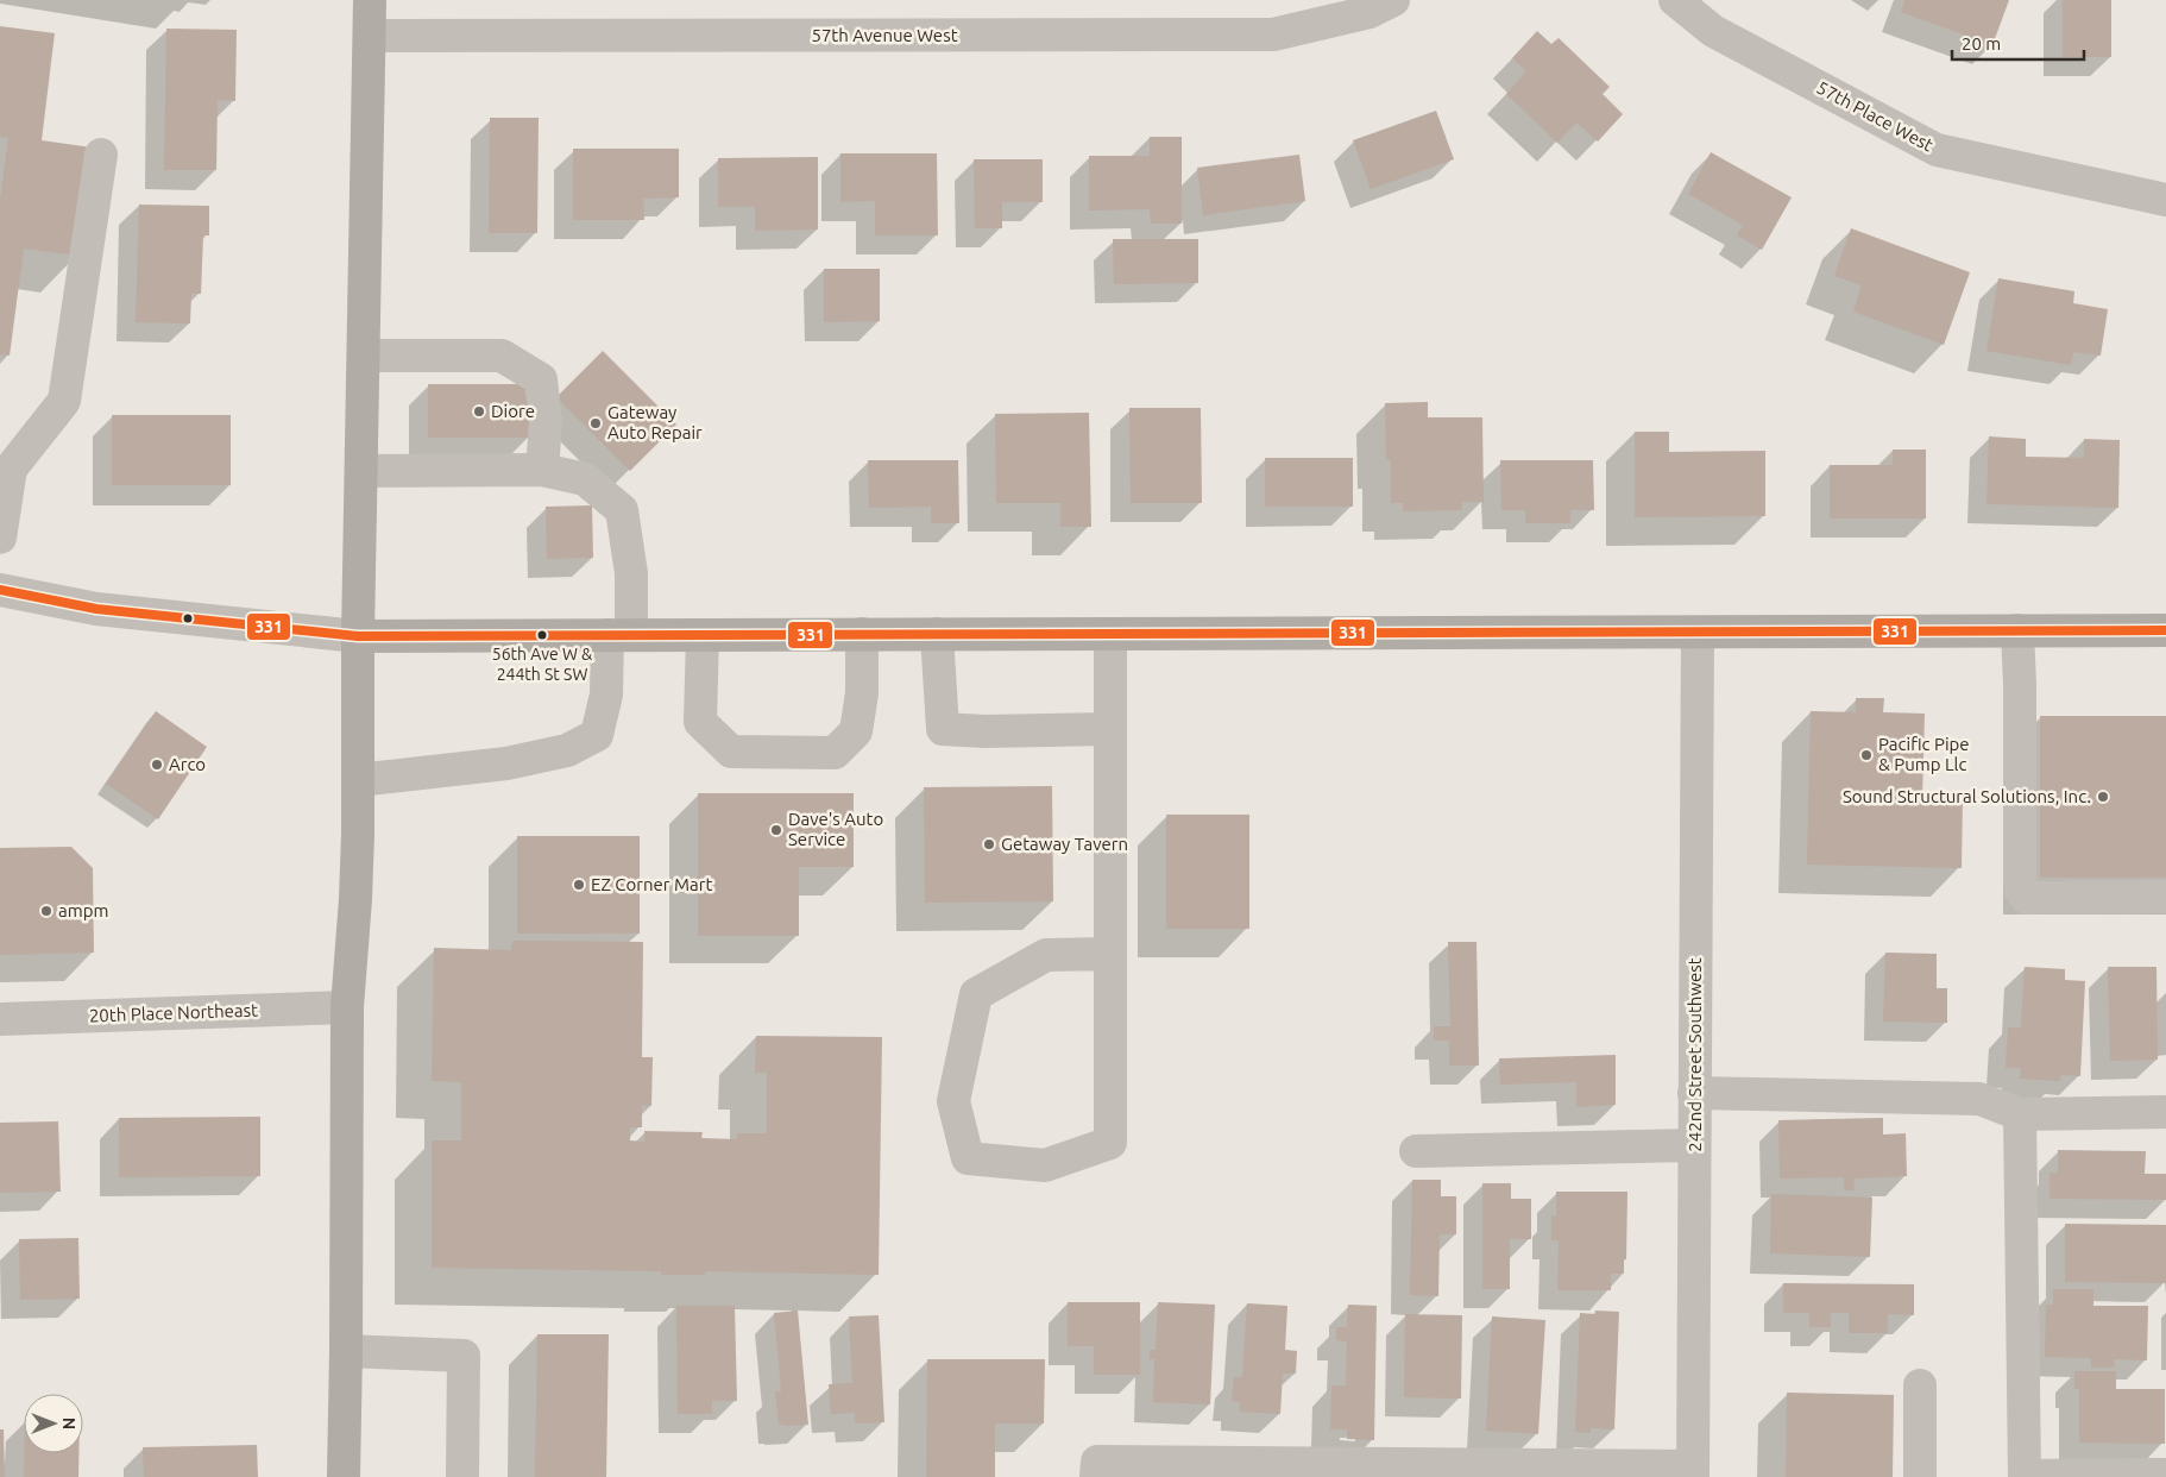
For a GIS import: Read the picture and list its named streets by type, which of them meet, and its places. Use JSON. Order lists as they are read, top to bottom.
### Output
{
  "streets": {
    "street": [
      "57th Avenue West",
      "57th Place West",
      "20th Place Northeast",
      "242nd Street Southwest"
    ]
  },
  "places": [
    "Diore",
    "Gateway Auto Repair",
    "56th Ave W & 244th St SW",
    "Pacific Pipe & Pump Llc",
    "Arco",
    "Sound Structural Solutions, Inc.",
    "Dave's Auto Service",
    "Getaway Tavern",
    "EZ Corner Mart",
    "ampm"
  ],
  "lines": ["transit line 331"],
  "scale_bar": "20 m",
  "north": "right"
}
